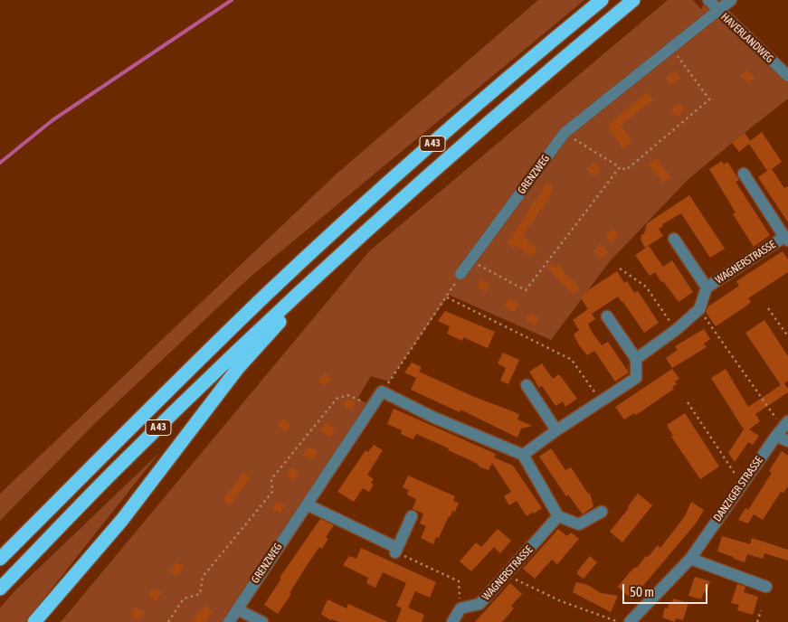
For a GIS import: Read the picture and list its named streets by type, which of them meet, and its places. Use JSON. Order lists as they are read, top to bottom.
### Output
{
  "streets": {
    "highway": ["A 43"],
    "street": [
      "HAVERLANDWEG",
      "GRENZWEG",
      "WAGNERSTRASSE",
      "DANZIGER STRASSE"
    ]
  },
  "crossings": [
    ["HAVERLANDWEG", "GRENZWEG"]
  ],
  "scale_bar": "50 m"
}
